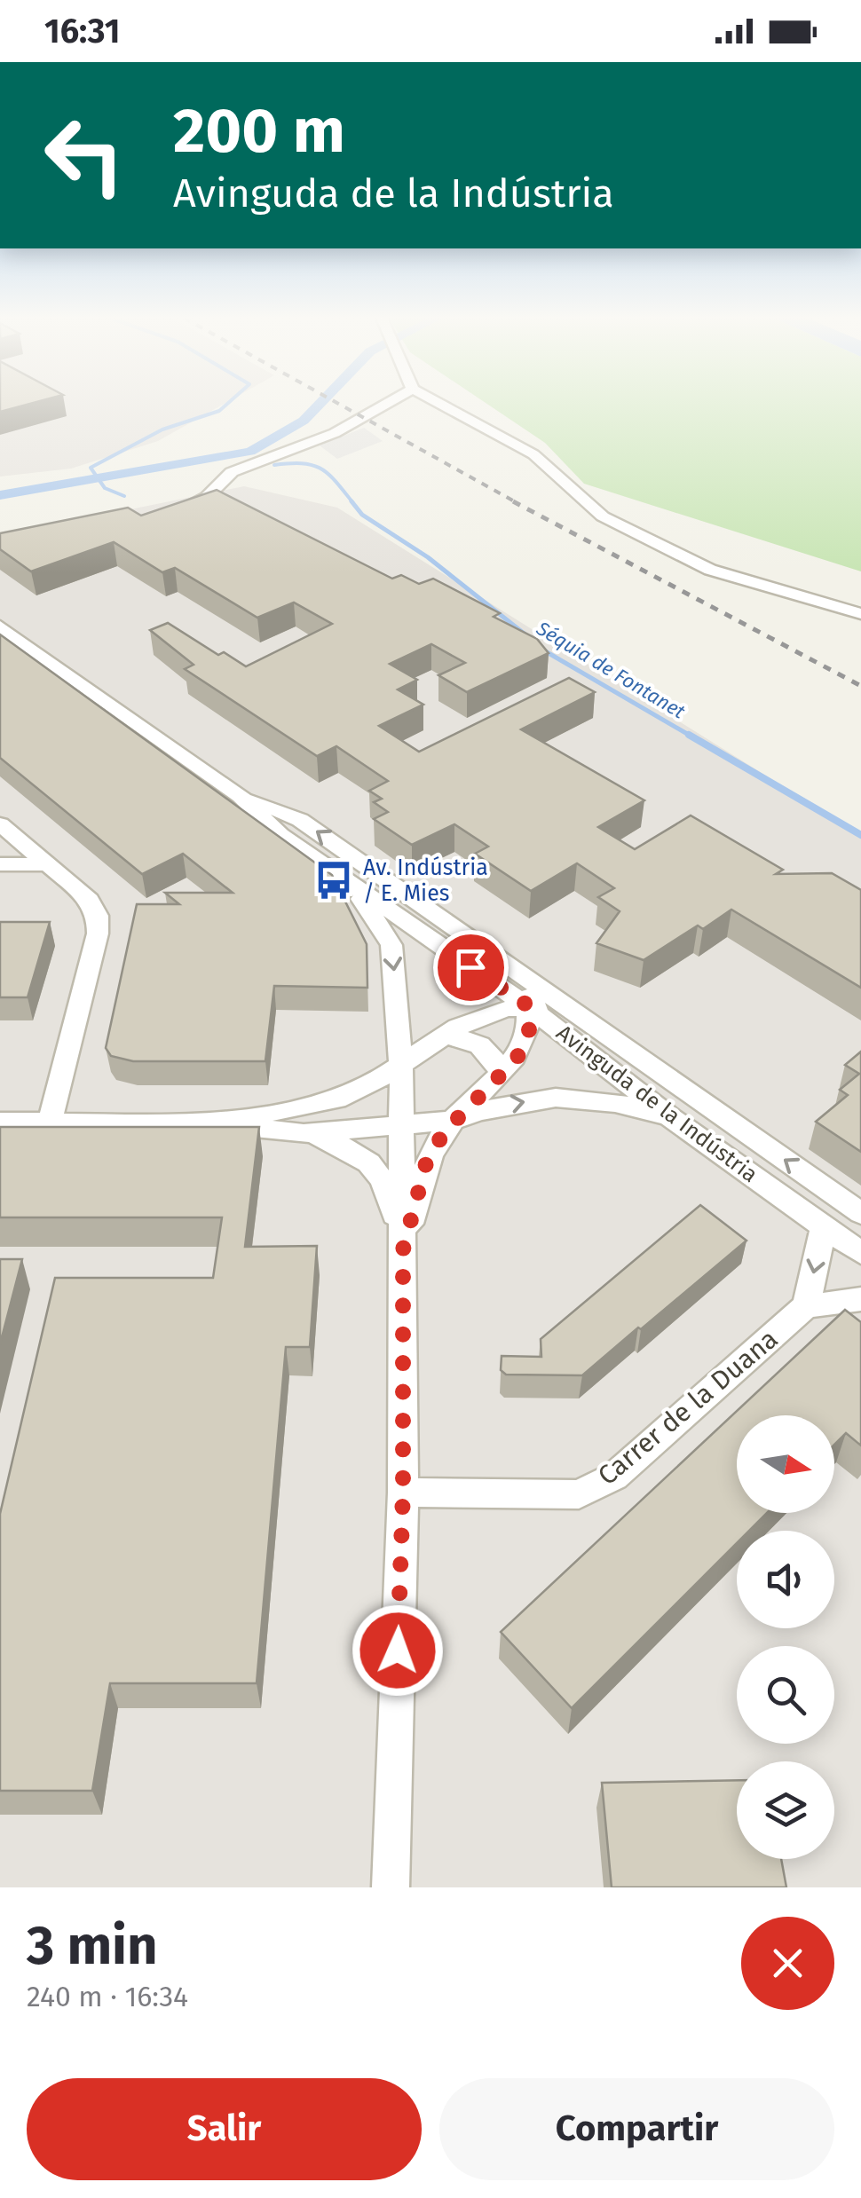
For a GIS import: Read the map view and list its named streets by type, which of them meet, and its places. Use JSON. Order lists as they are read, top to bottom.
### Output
{
  "streets": {
    "street": ["Avinguda de la Indústria", "Carrer de la Duana"]
  },
  "water": ["Séquia de Fontanet"],
  "places": {
    "bus stop": ["Av. Indústria / E. Mies"]
  },
  "north": "right",
  "page": {
    "status": "16:31",
    "turn": ["200 m", "Avinguda de la Indústria"],
    "heading": ["3 min", "240 m · 16:34"],
    "buttons": ["Salir", "Compartir"]
  }
}
